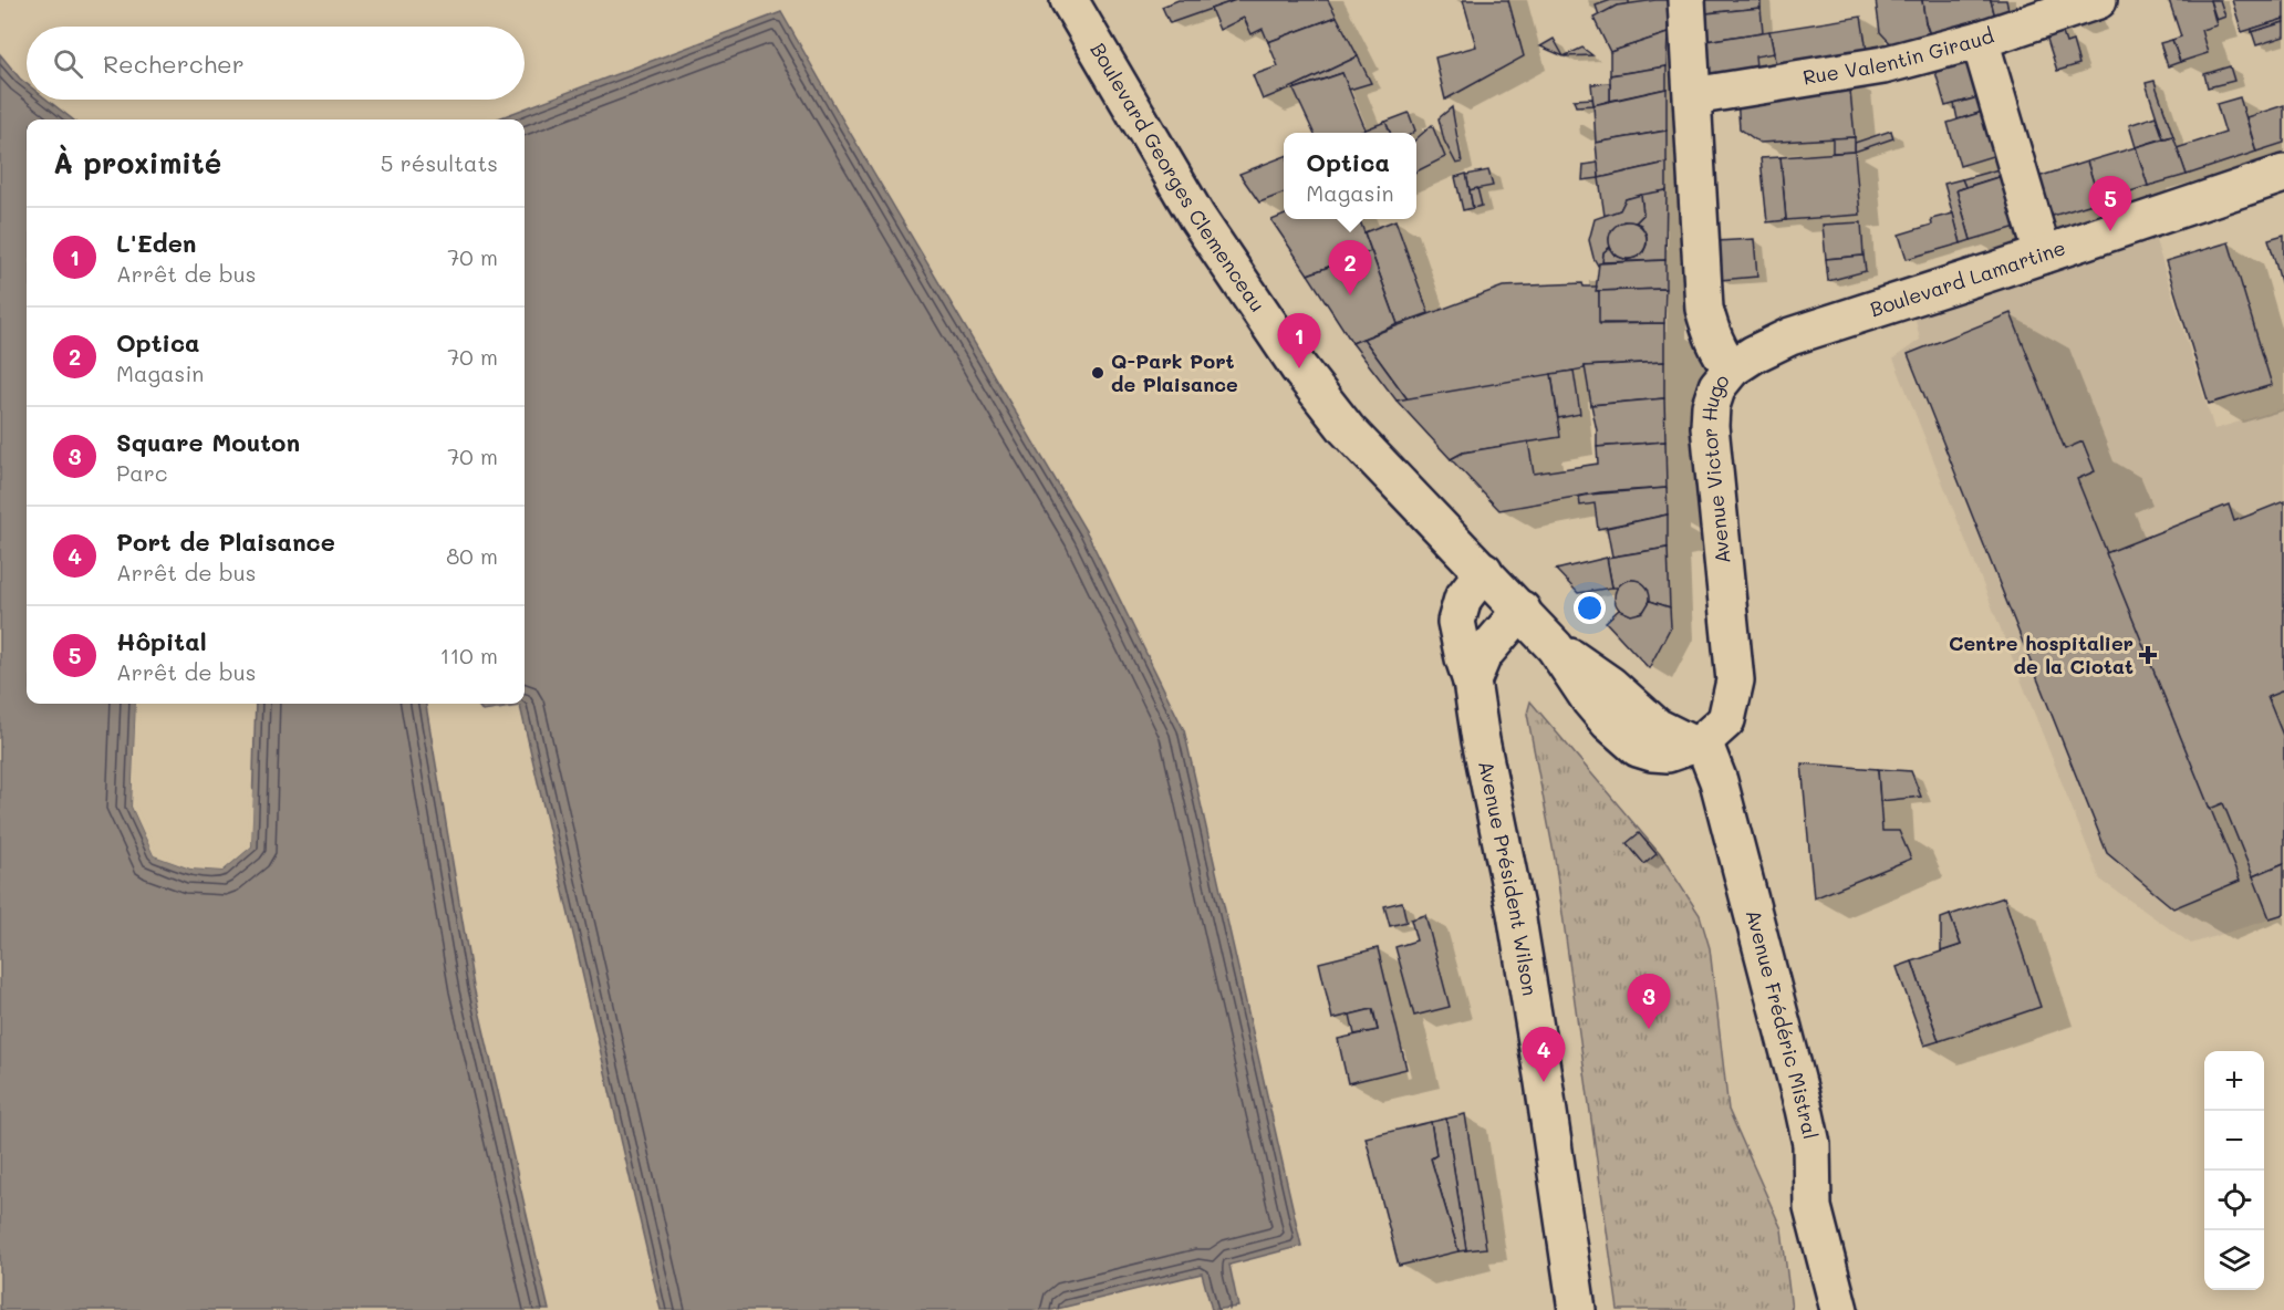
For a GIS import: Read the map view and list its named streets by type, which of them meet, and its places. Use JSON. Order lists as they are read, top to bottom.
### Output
{
  "streets": {
    "street": [
      "Rue Valentin Giraud",
      "Boulevard Georges Clemenceau",
      "Boulevard Lamartine",
      "Avenue Victor Hugo",
      "Avenue Président Wilson",
      "Avenue Frédéric Mistral"
    ]
  },
  "crossings": [
    ["Rue Valentin Giraud", "Avenue Victor Hugo"],
    ["Boulevard Georges Clemenceau", "Avenue Victor Hugo"],
    ["Boulevard Georges Clemenceau", "Avenue Président Wilson"],
    ["Boulevard Georges Clemenceau", "Avenue Frédéric Mistral"],
    ["Boulevard Lamartine", "Avenue Victor Hugo"],
    ["Avenue Victor Hugo", "Avenue Frédéric Mistral"]
  ],
  "places": {
    "other": ["Q-Park Port de Plaisance"],
    "health": ["Centre hospitalier de la Ciotat"]
  },
  "page": {
    "search": "Rechercher",
    "heading": ["À proximité", "5 résultats"],
    "popup": ["Optica", "Magasin"],
    "pins": [
      "5",
      "2",
      "1",
      "3",
      "4"
    ],
    "list": [
      {
        "mark": "1",
        "name": "L'Eden",
        "note": "Arrêt de bus",
        "value": "70 m"
      },
      {
        "mark": "2",
        "name": "Optica",
        "note": "Magasin",
        "value": "70 m"
      },
      {
        "mark": "3",
        "name": "Square Mouton",
        "note": "Parc",
        "value": "70 m"
      },
      {
        "mark": "4",
        "name": "Port de Plaisance",
        "note": "Arrêt de bus",
        "value": "80 m"
      },
      {
        "mark": "5",
        "name": "Hôpital",
        "note": "Arrêt de bus",
        "value": "110 m"
      }
    ],
    "map_buttons": ["+", "−"]
  }
}
